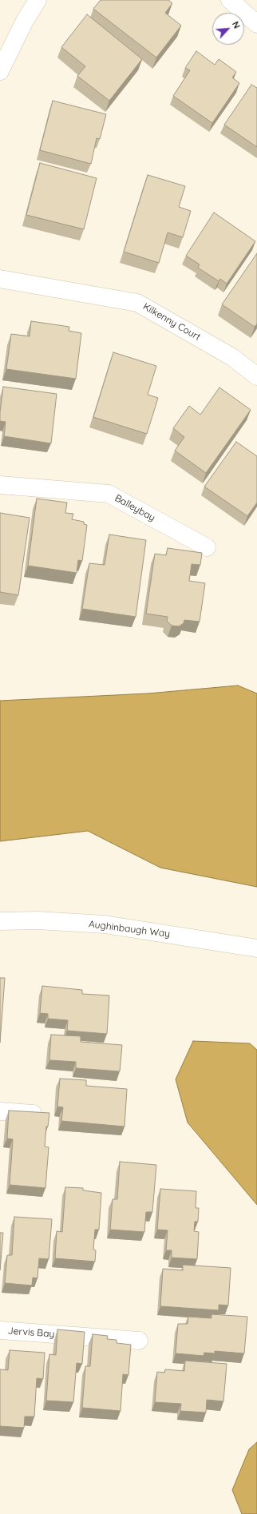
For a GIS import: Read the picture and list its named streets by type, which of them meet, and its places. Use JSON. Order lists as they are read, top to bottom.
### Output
{
  "streets": {
    "street": [
      "Kilkenny Court",
      "Balleybay",
      "Aughinbaugh Way",
      "Jervis Bay"
    ]
  },
  "north": "top right"
}
